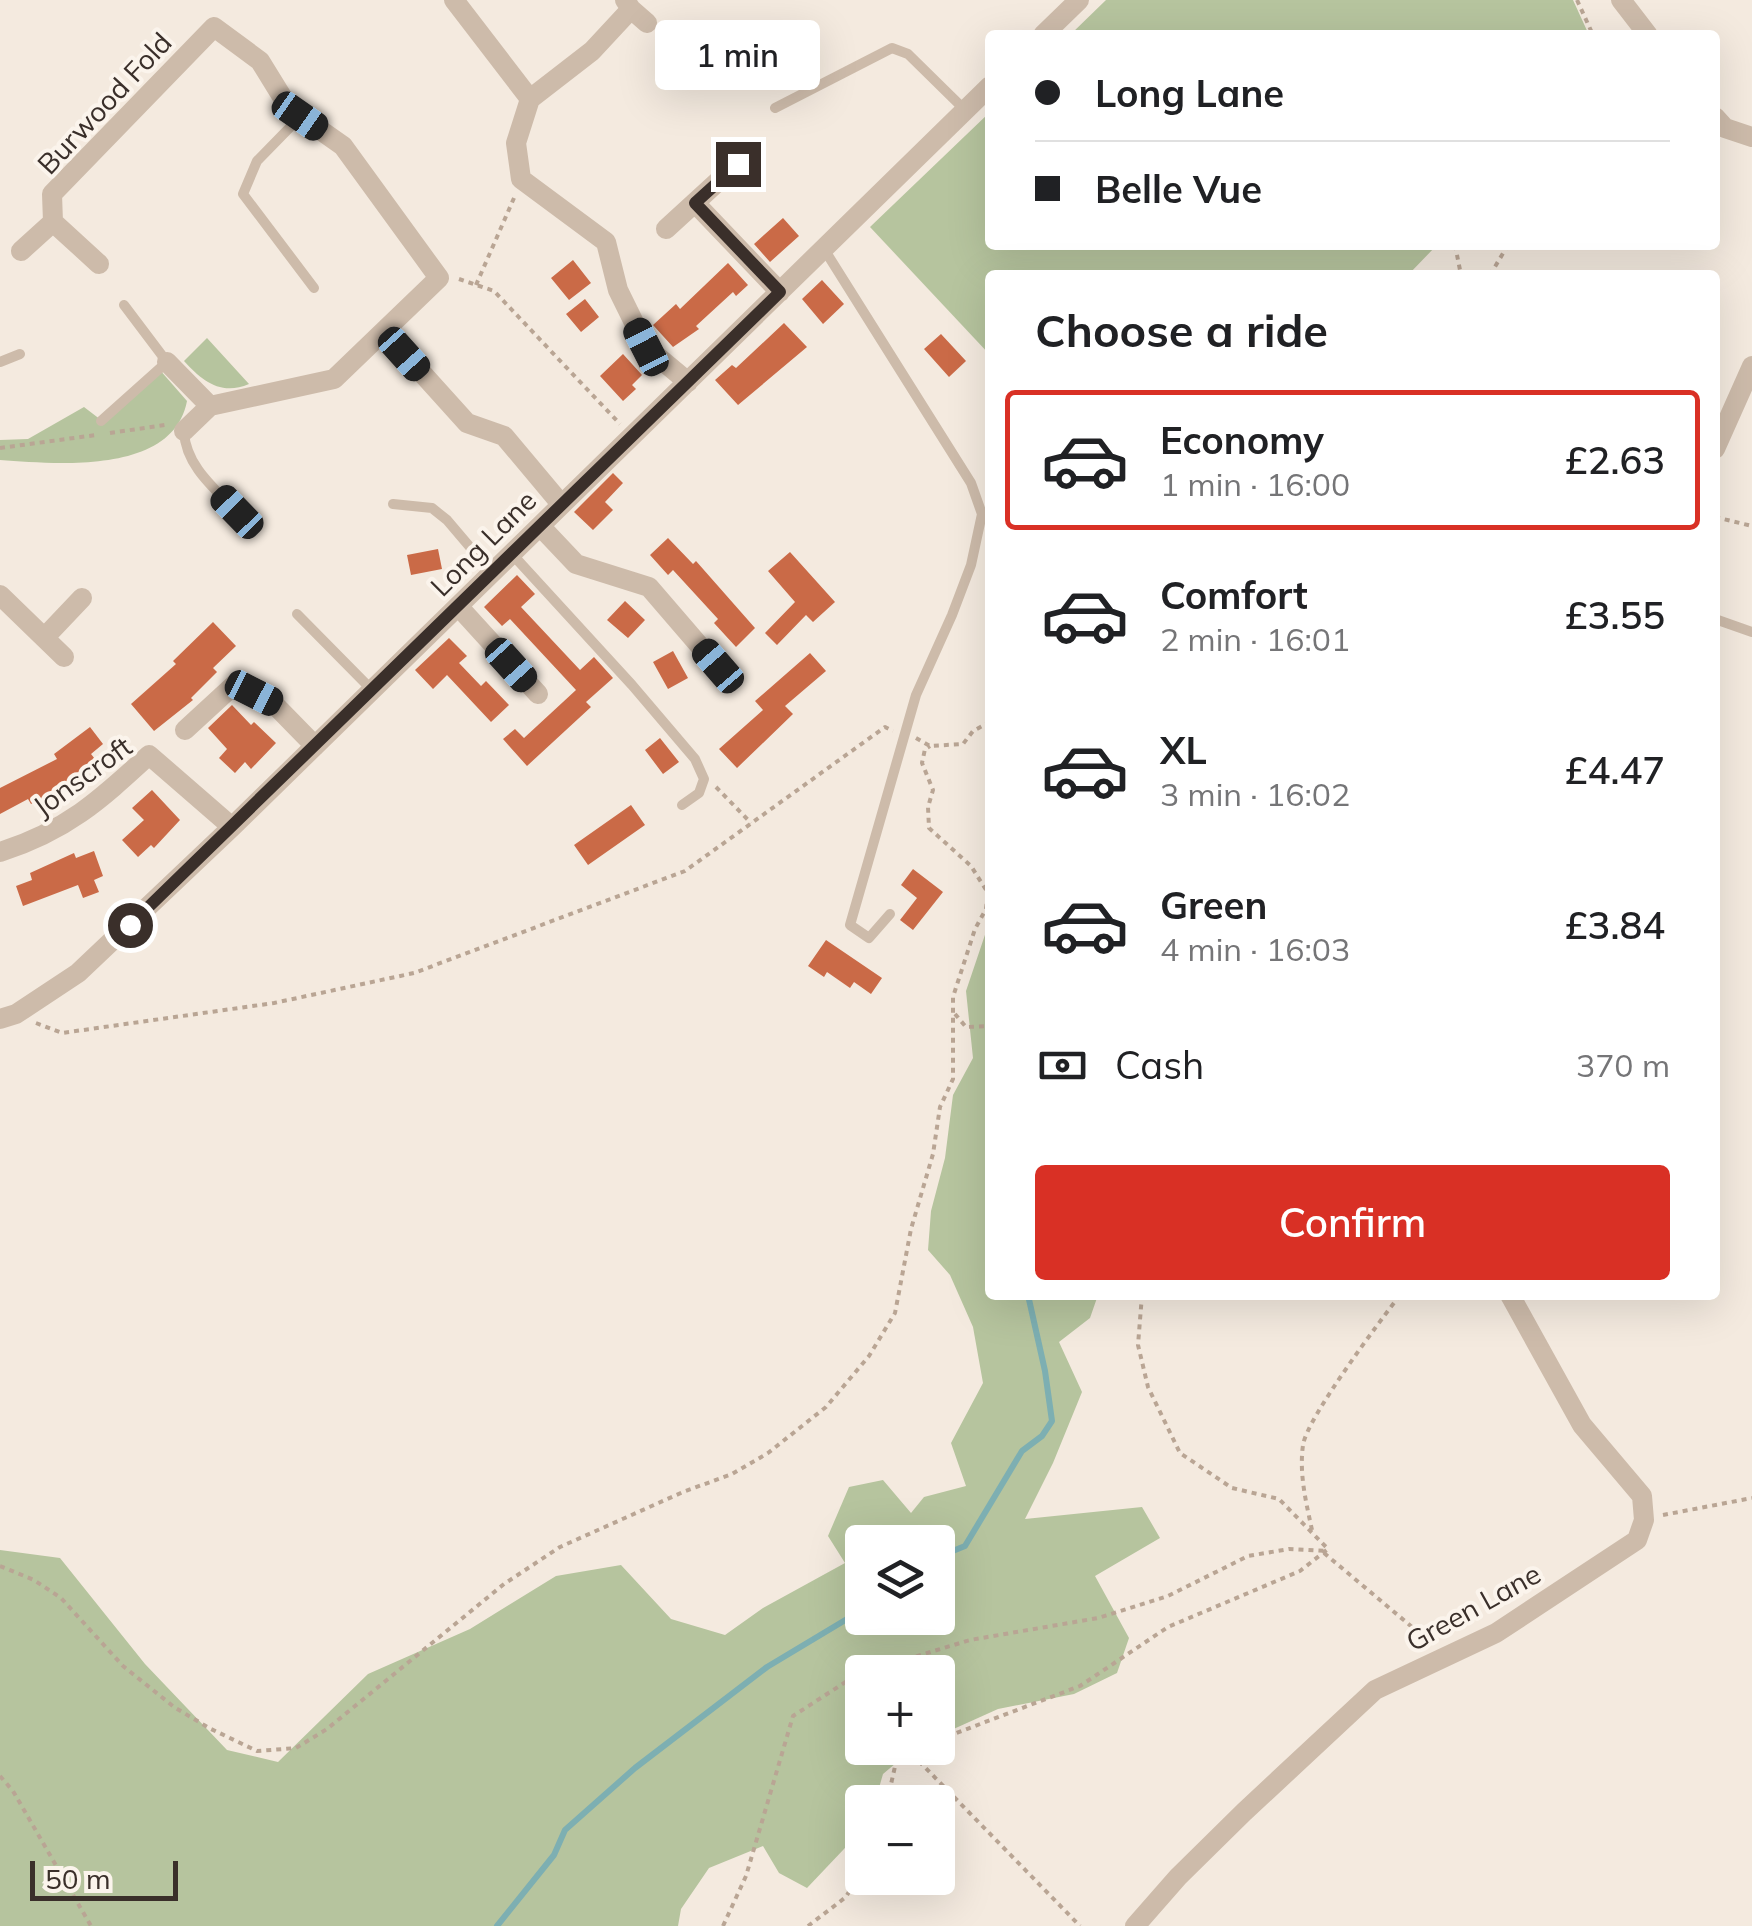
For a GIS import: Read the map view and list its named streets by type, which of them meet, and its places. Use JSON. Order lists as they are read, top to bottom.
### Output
{
  "streets": {
    "street": [
      "Burwood Fold",
      "Long Lane",
      "Jonscroft",
      "Green Lane"
    ]
  },
  "crossings": [
    ["Long Lane", "Jonscroft"]
  ],
  "scale_bar": "50 m",
  "page": {
    "bubble": "1 min",
    "banner": ["Long Lane", "Belle Vue"],
    "heading": "Choose a ride",
    "list": [
      {
        "name": "Economy",
        "note": "1 min · 16:00",
        "value": "£2.63"
      },
      {
        "name": "Comfort",
        "note": "2 min · 16:01",
        "value": "£3.55"
      },
      {
        "name": "XL",
        "note": "3 min · 16:02",
        "value": "£4.47"
      },
      {
        "name": "Green",
        "note": "4 min · 16:03",
        "value": "£3.84"
      }
    ],
    "pay": ["Cash", "370 m"],
    "buttons": "Confirm",
    "map_buttons": ["+", "−"],
    "scale": "50 m"
  }
}
